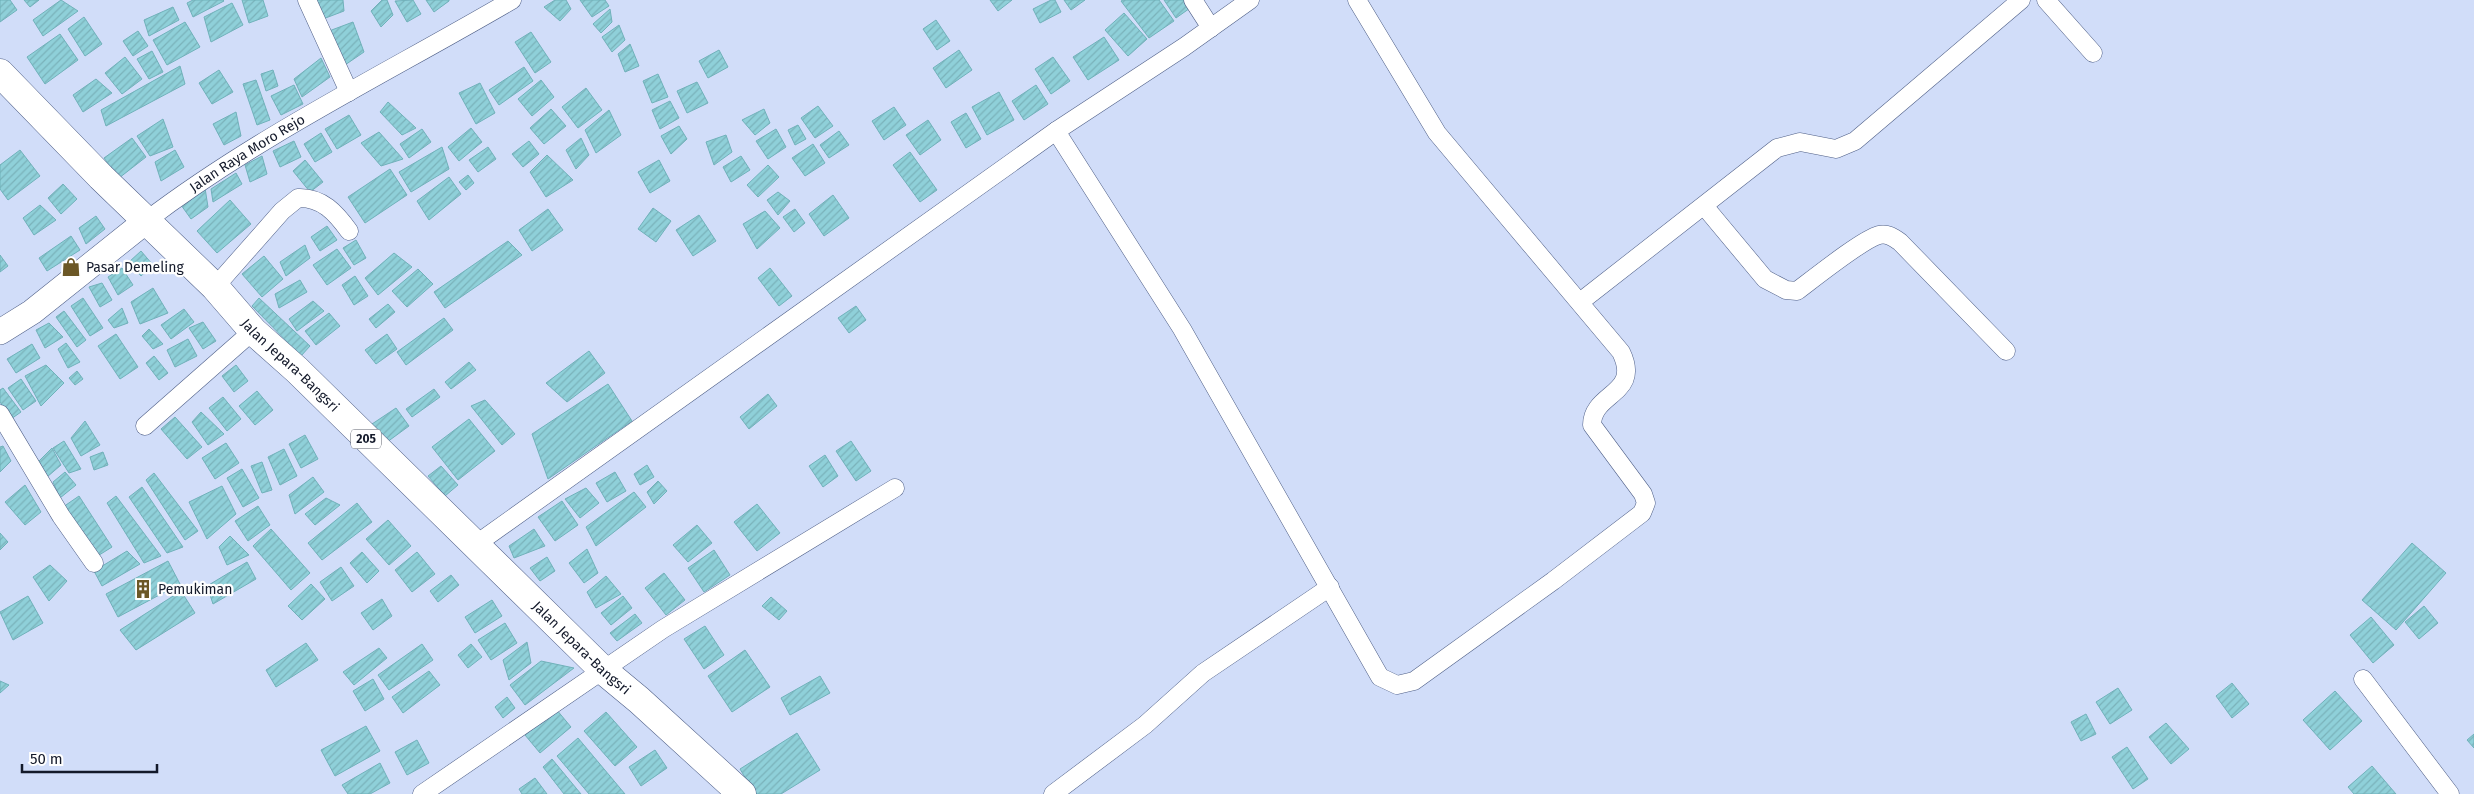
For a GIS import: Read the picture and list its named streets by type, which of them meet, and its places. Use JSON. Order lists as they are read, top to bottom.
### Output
{
  "streets": {
    "main road": ["Jalan Jepara-Bangsri", "205"],
    "street": ["Jalan Raya Moro Rejo"]
  },
  "crossings": [
    ["Jalan Raya Moro Rejo", "Jalan Jepara-Bangsri"]
  ],
  "places": {
    "shop": ["Pasar Demeling"],
    "building": ["Pemukiman"]
  },
  "scale_bar": "50 m"
}
